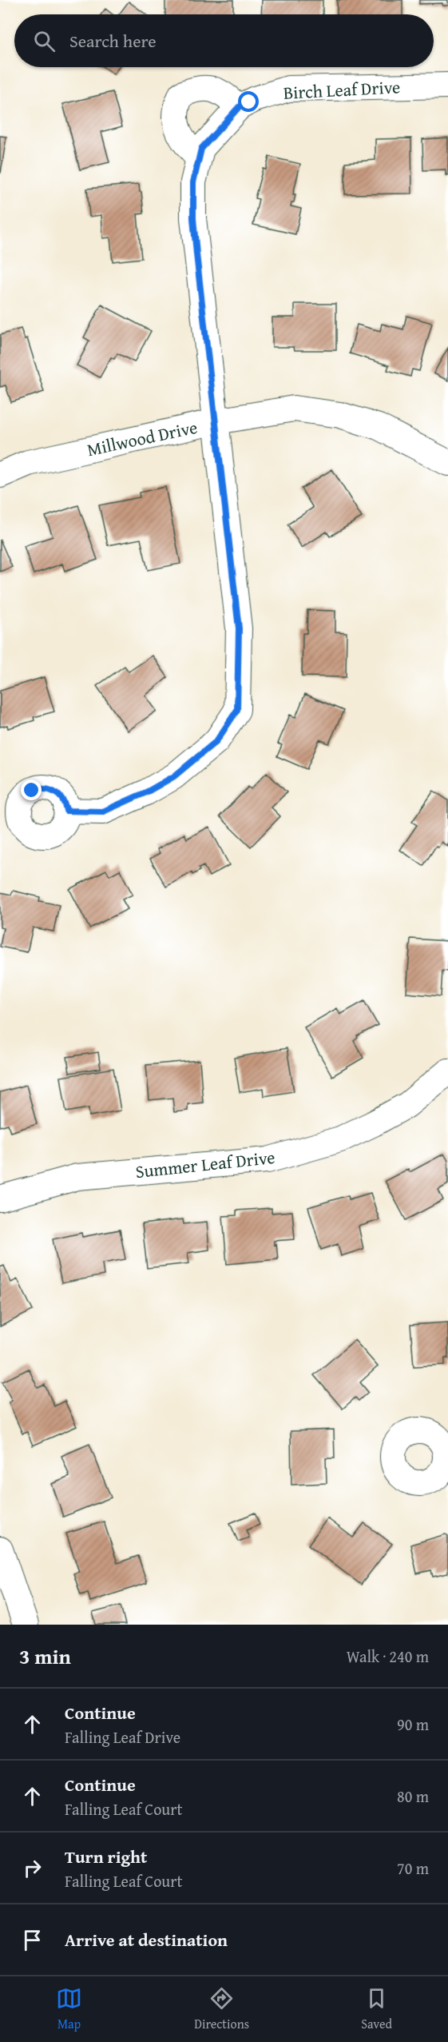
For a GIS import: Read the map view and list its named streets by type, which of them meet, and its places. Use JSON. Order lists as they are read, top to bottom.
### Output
{
  "streets": {
    "street": ["Birch Leaf Drive", "Millwood Drive", "Summer Leaf Drive"]
  },
  "page": {
    "search": "Search here",
    "heading": ["3 min", "Walk · 240 m"],
    "list": [
      ["Continue", "Falling Leaf Drive", "90 m"],
      ["Continue", "Falling Leaf Court", "80 m"],
      ["Turn right", "Falling Leaf Court", "70 m"],
      "Arrive at destination"
    ],
    "nav": ["Map", "Directions", "Saved"]
  }
}
